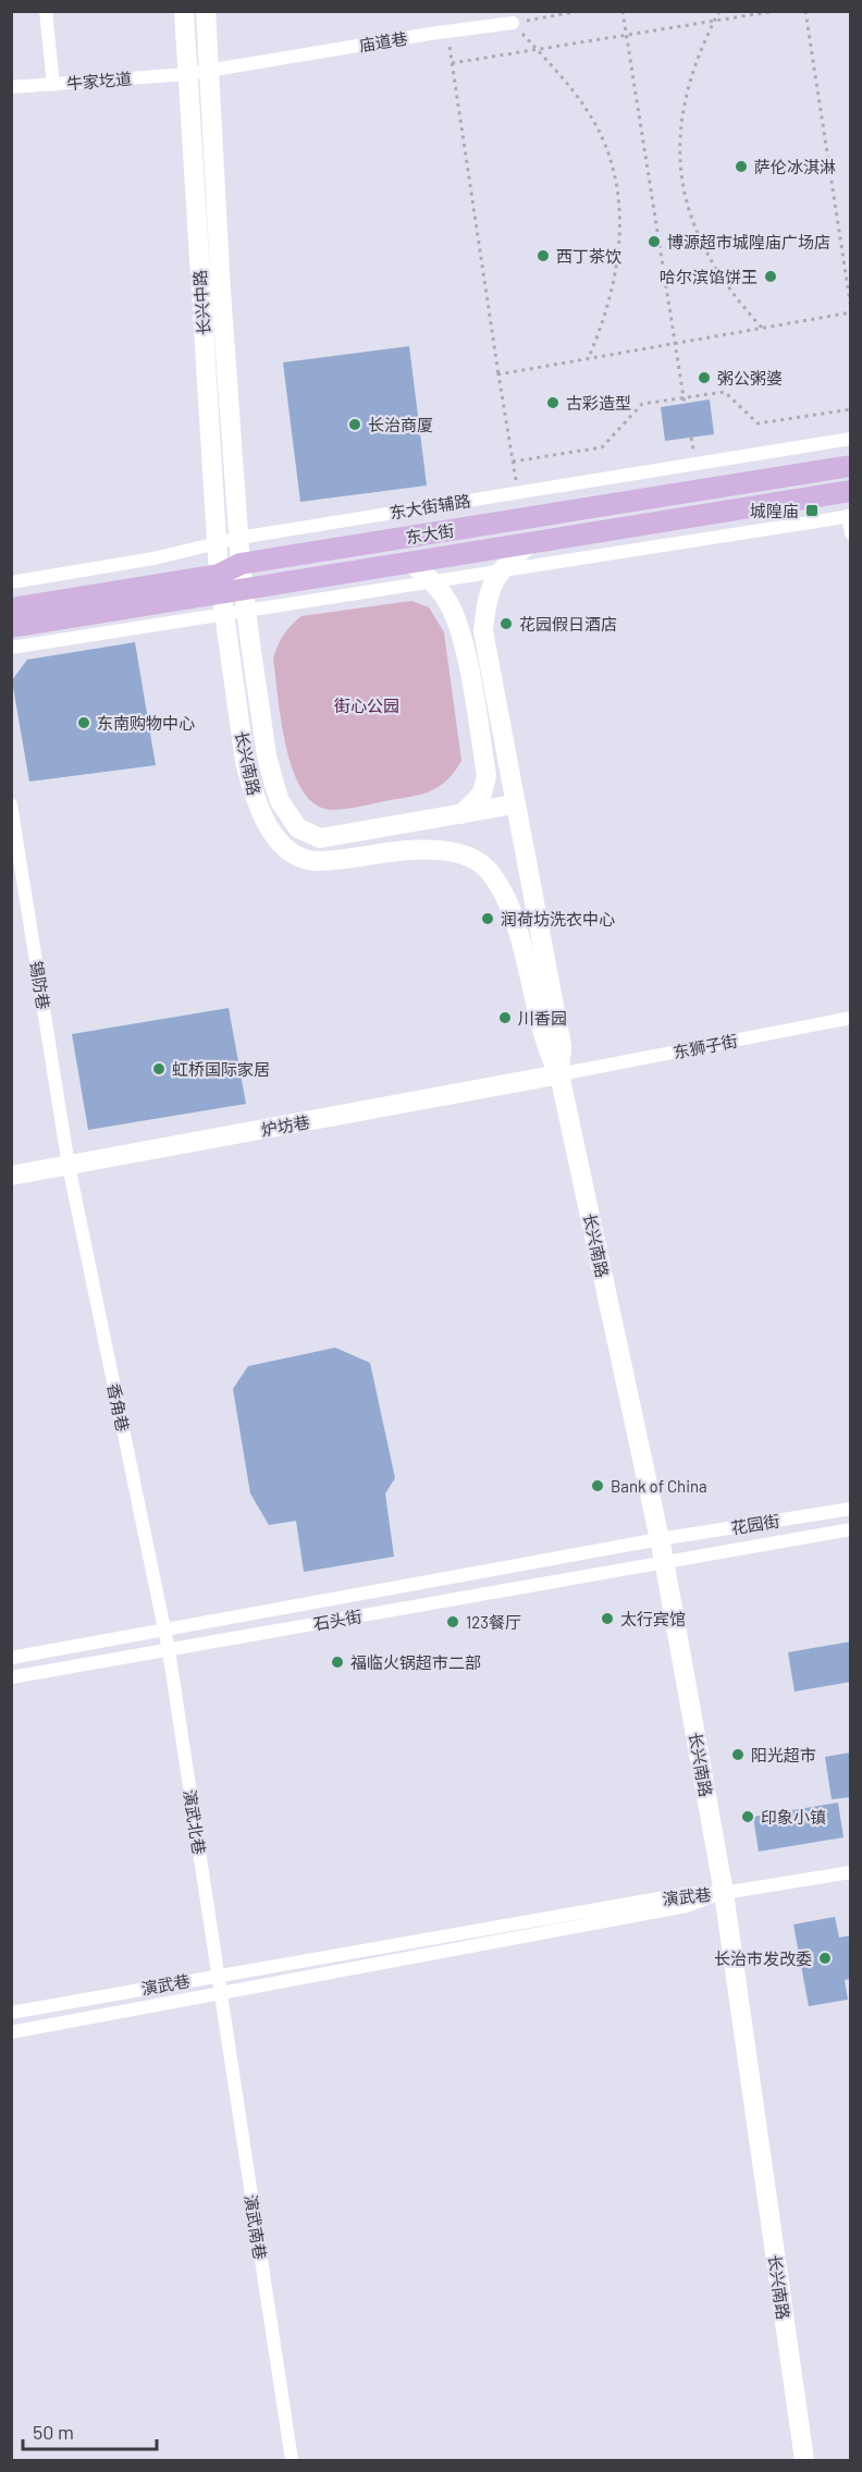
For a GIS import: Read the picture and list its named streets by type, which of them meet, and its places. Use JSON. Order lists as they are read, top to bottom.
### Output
{
  "streets": {
    "main road": [
      "长兴中路",
      "东大街",
      "长兴南路",
      "炉坊巷"
    ],
    "street": [
      "庙道巷",
      "牛家圪道",
      "东大街辅路",
      "锡防巷",
      "东狮子街",
      "香角巷",
      "花园街",
      "石头街",
      "演武北巷",
      "演武巷",
      "演武南巷"
    ]
  },
  "crossings": [
    ["庙道巷", "牛家圪道"],
    ["庙道巷", "长兴中路"],
    ["牛家圪道", "长兴中路"],
    ["长兴中路", "东大街辅路"],
    ["长兴中路", "东大街"],
    ["长兴中路", "长兴南路"],
    ["东大街", "长兴南路"],
    ["长兴南路", "东狮子街"],
    ["长兴南路", "炉坊巷"],
    ["长兴南路", "花园街"],
    ["长兴南路", "石头街"],
    ["长兴南路", "演武巷"],
    ["锡防巷", "炉坊巷"],
    ["锡防巷", "香角巷"],
    ["东狮子街", "炉坊巷"],
    ["炉坊巷", "香角巷"],
    ["香角巷", "石头街"],
    ["香角巷", "演武北巷"],
    ["花园街", "石头街"],
    ["石头街", "演武北巷"],
    ["演武北巷", "演武巷"],
    ["演武北巷", "演武南巷"],
    ["演武巷", "演武南巷"]
  ],
  "parks": ["街心公园"],
  "places": {
    "other": [
      "萨伦冰淇淋",
      "博源超市城隍庙广场店",
      "西丁茶饮",
      "哈尔滨馅饼王",
      "粥公粥婆",
      "古彩造型",
      "长治商厦",
      "花园假日酒店",
      "东南购物中心",
      "润荷坊洗衣中心",
      "川香园",
      "虹桥国际家居",
      "Bank of China",
      "太行宾馆",
      "123餐厅",
      "福临火锅超市二部",
      "阳光超市",
      "印象小镇",
      "长治市发改委"
    ],
    "transit": ["城隍庙"]
  },
  "scale_bar": "50 m"
}
